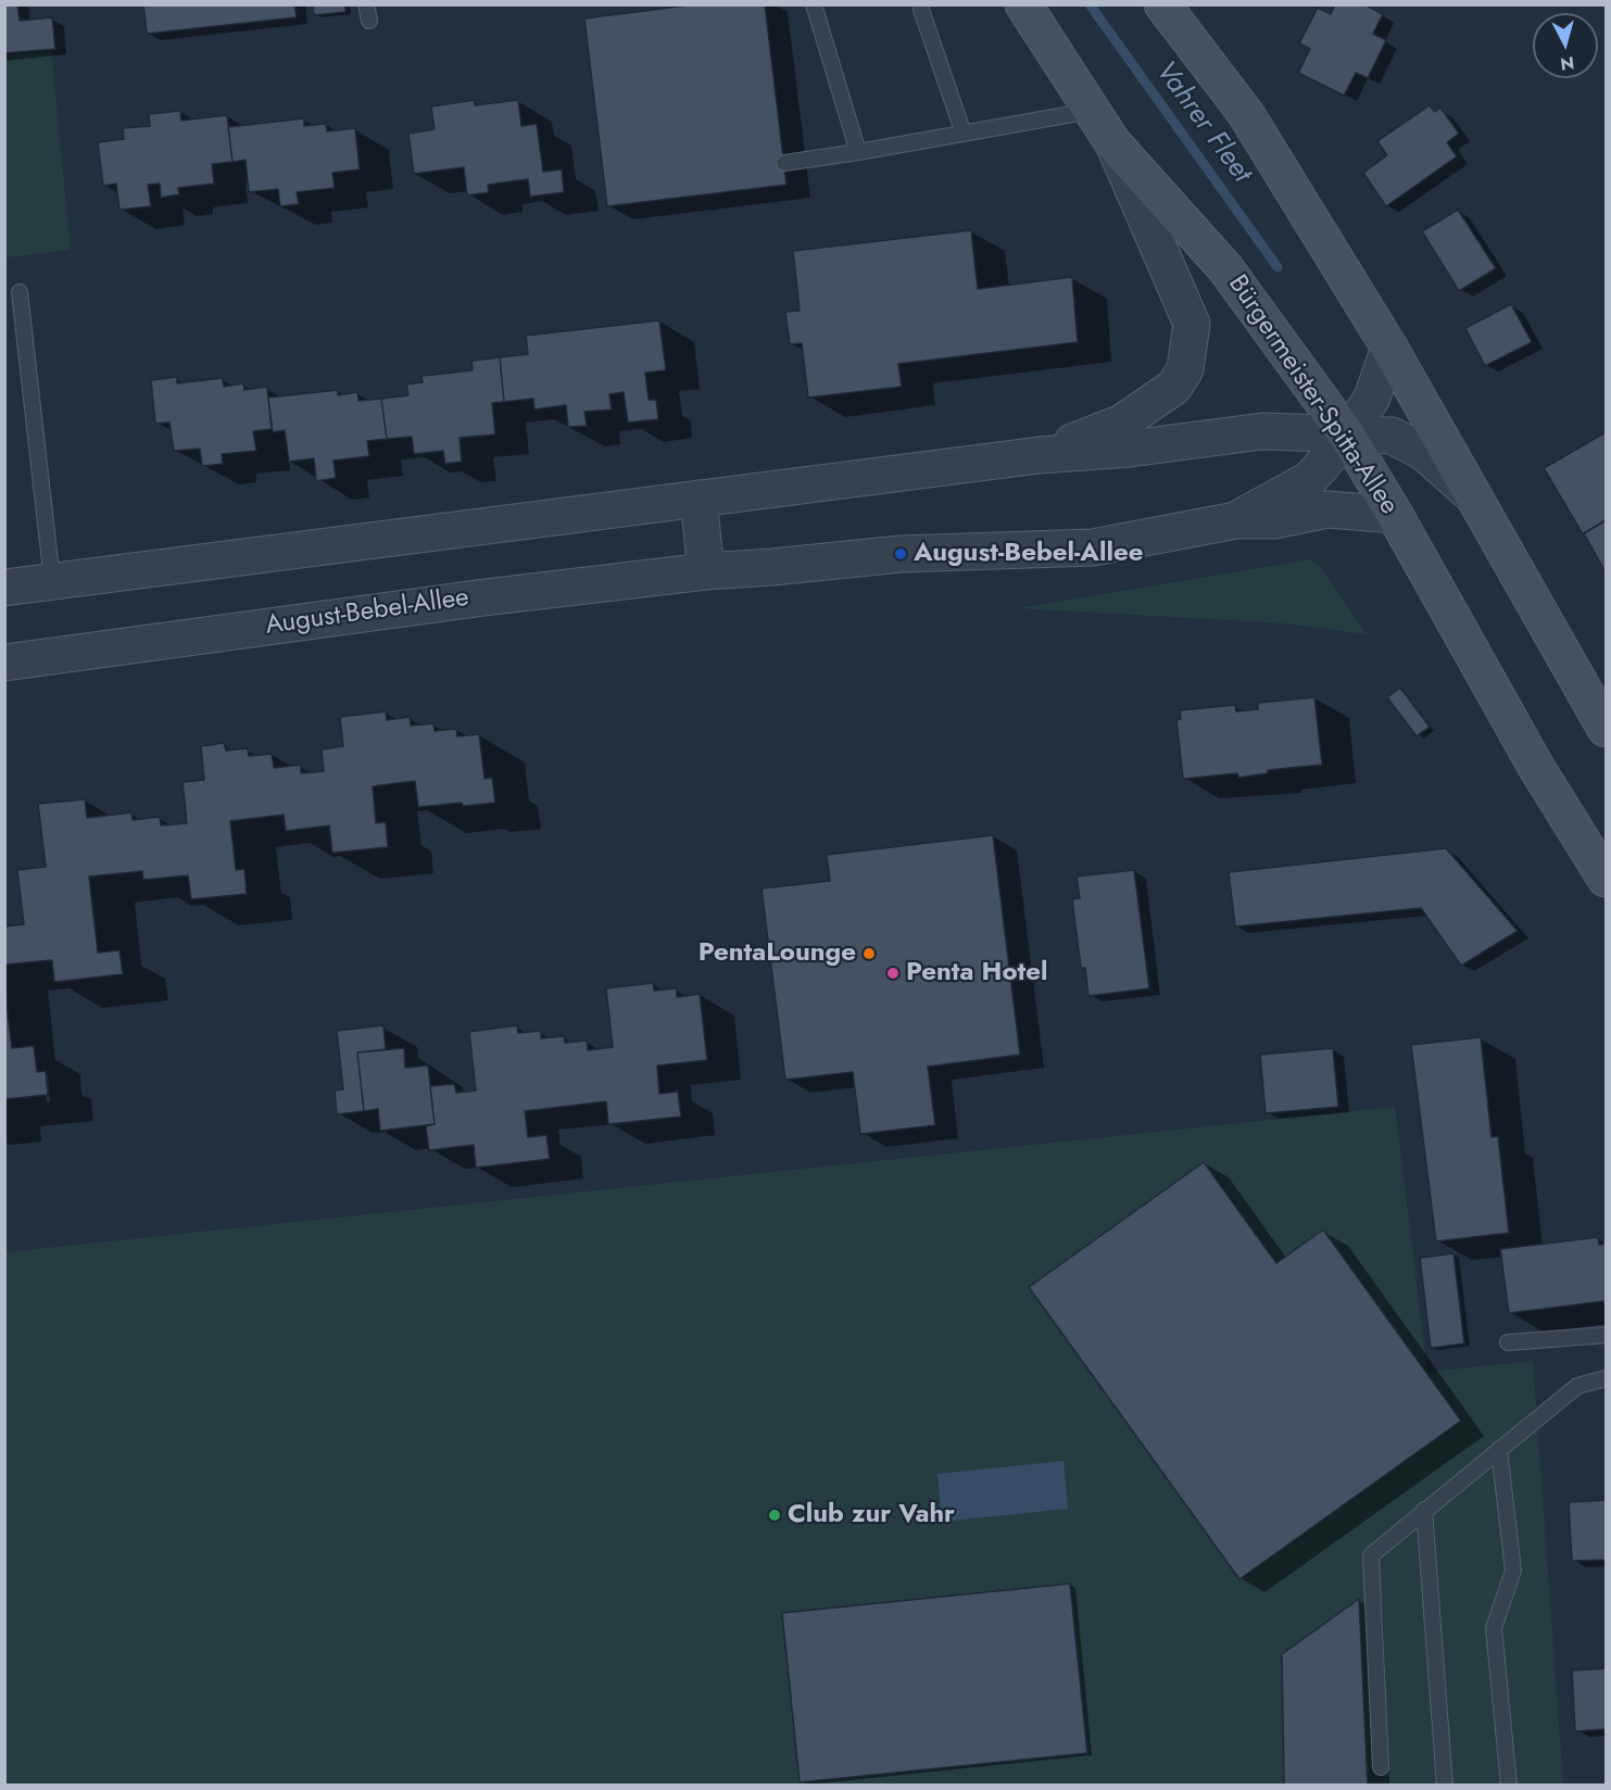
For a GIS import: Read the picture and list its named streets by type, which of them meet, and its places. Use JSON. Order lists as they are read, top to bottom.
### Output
{
  "streets": {
    "main road": ["Bürgermeister-Spitta-Allee"],
    "street": ["August-Bebel-Allee"]
  },
  "crossings": [
    ["Bürgermeister-Spitta-Allee", "August-Bebel-Allee"]
  ],
  "water": ["Vahrer Fleet"],
  "places": [
    "August-Bebel-Allee",
    "PentaLounge",
    "Penta Hotel",
    "Club zur Vahr"
  ],
  "north": "bottom"
}
